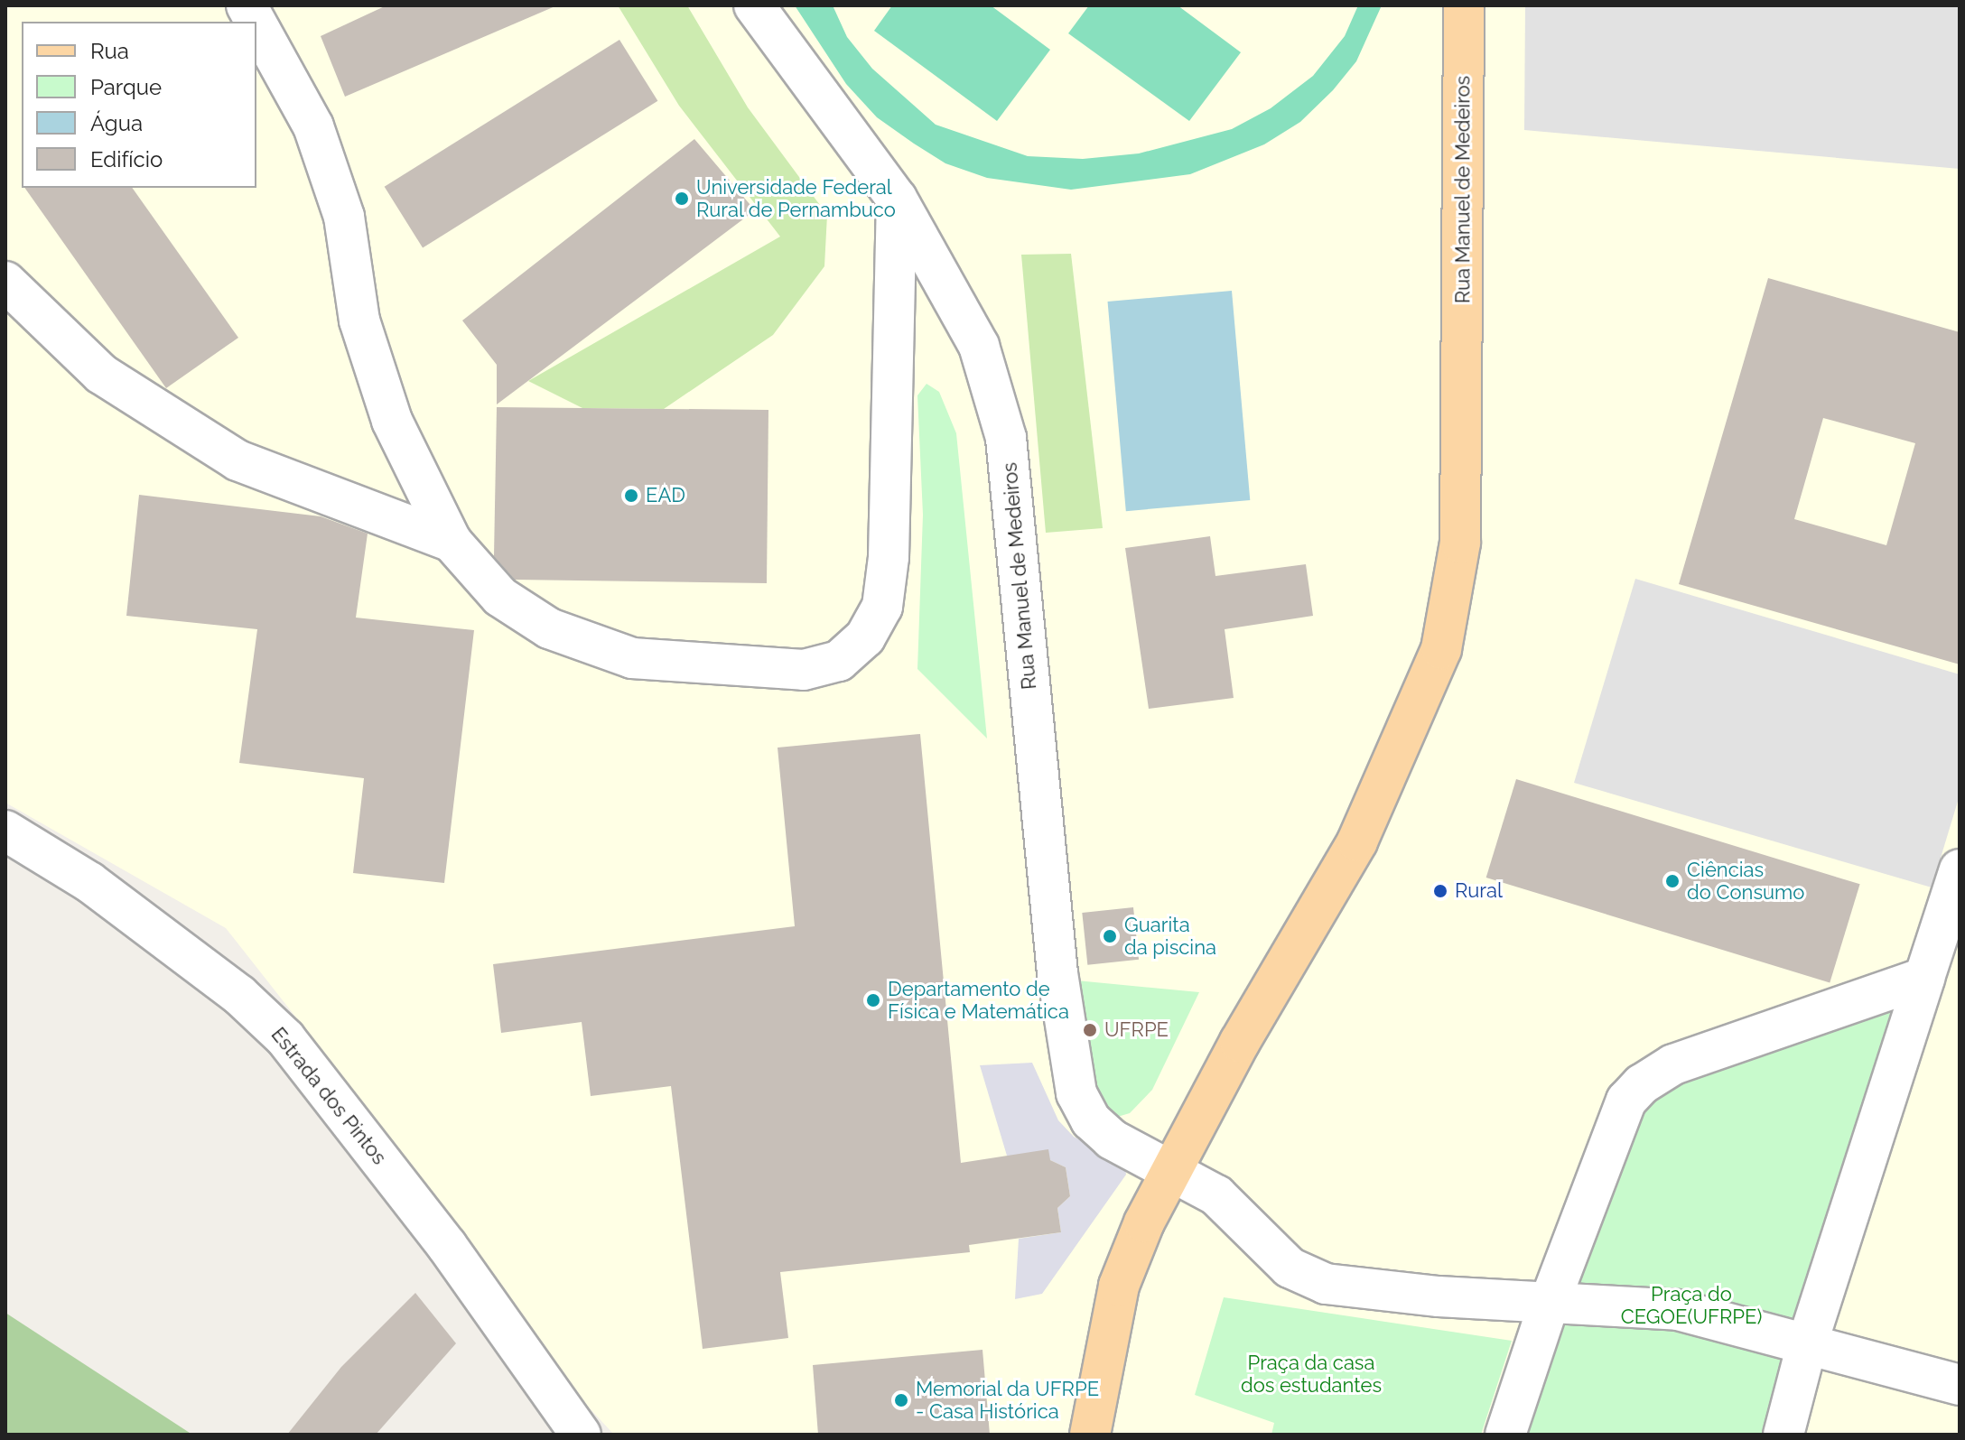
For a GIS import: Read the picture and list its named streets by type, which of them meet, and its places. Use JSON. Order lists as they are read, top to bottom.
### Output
{
  "streets": {
    "main road": ["Rua Manuel de Medeiros"],
    "street": ["Estrada dos Pintos"]
  },
  "parks": ["Praça do CEGOE(UFRPE)", "Praça da casa dos estudantes"],
  "places": [
    "Universidade Federal Rural de Pernambuco",
    "EAD",
    "Ciências do Consumo",
    "Rural",
    "Guarita da piscina",
    "Departamento de Física e Matemática",
    "UFRPE",
    "Memorial da UFRPE - Casa Histórica"
  ],
  "legend": [
    "Rua",
    "Parque",
    "Água",
    "Edifício"
  ]
}
